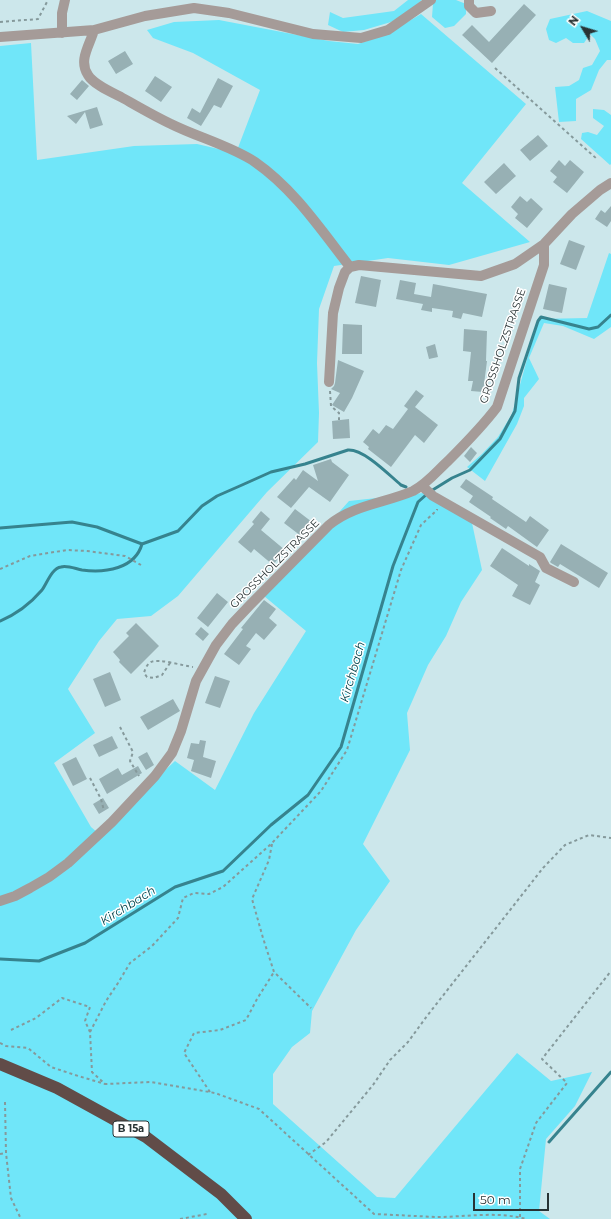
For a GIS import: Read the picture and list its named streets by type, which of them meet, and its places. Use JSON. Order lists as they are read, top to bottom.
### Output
{
  "streets": {
    "highway": ["B 15a"],
    "street": ["GROSSHOLZSTRASSE"]
  },
  "water": ["Kirchbach"],
  "scale_bar": "50 m",
  "north": "top left"
}
